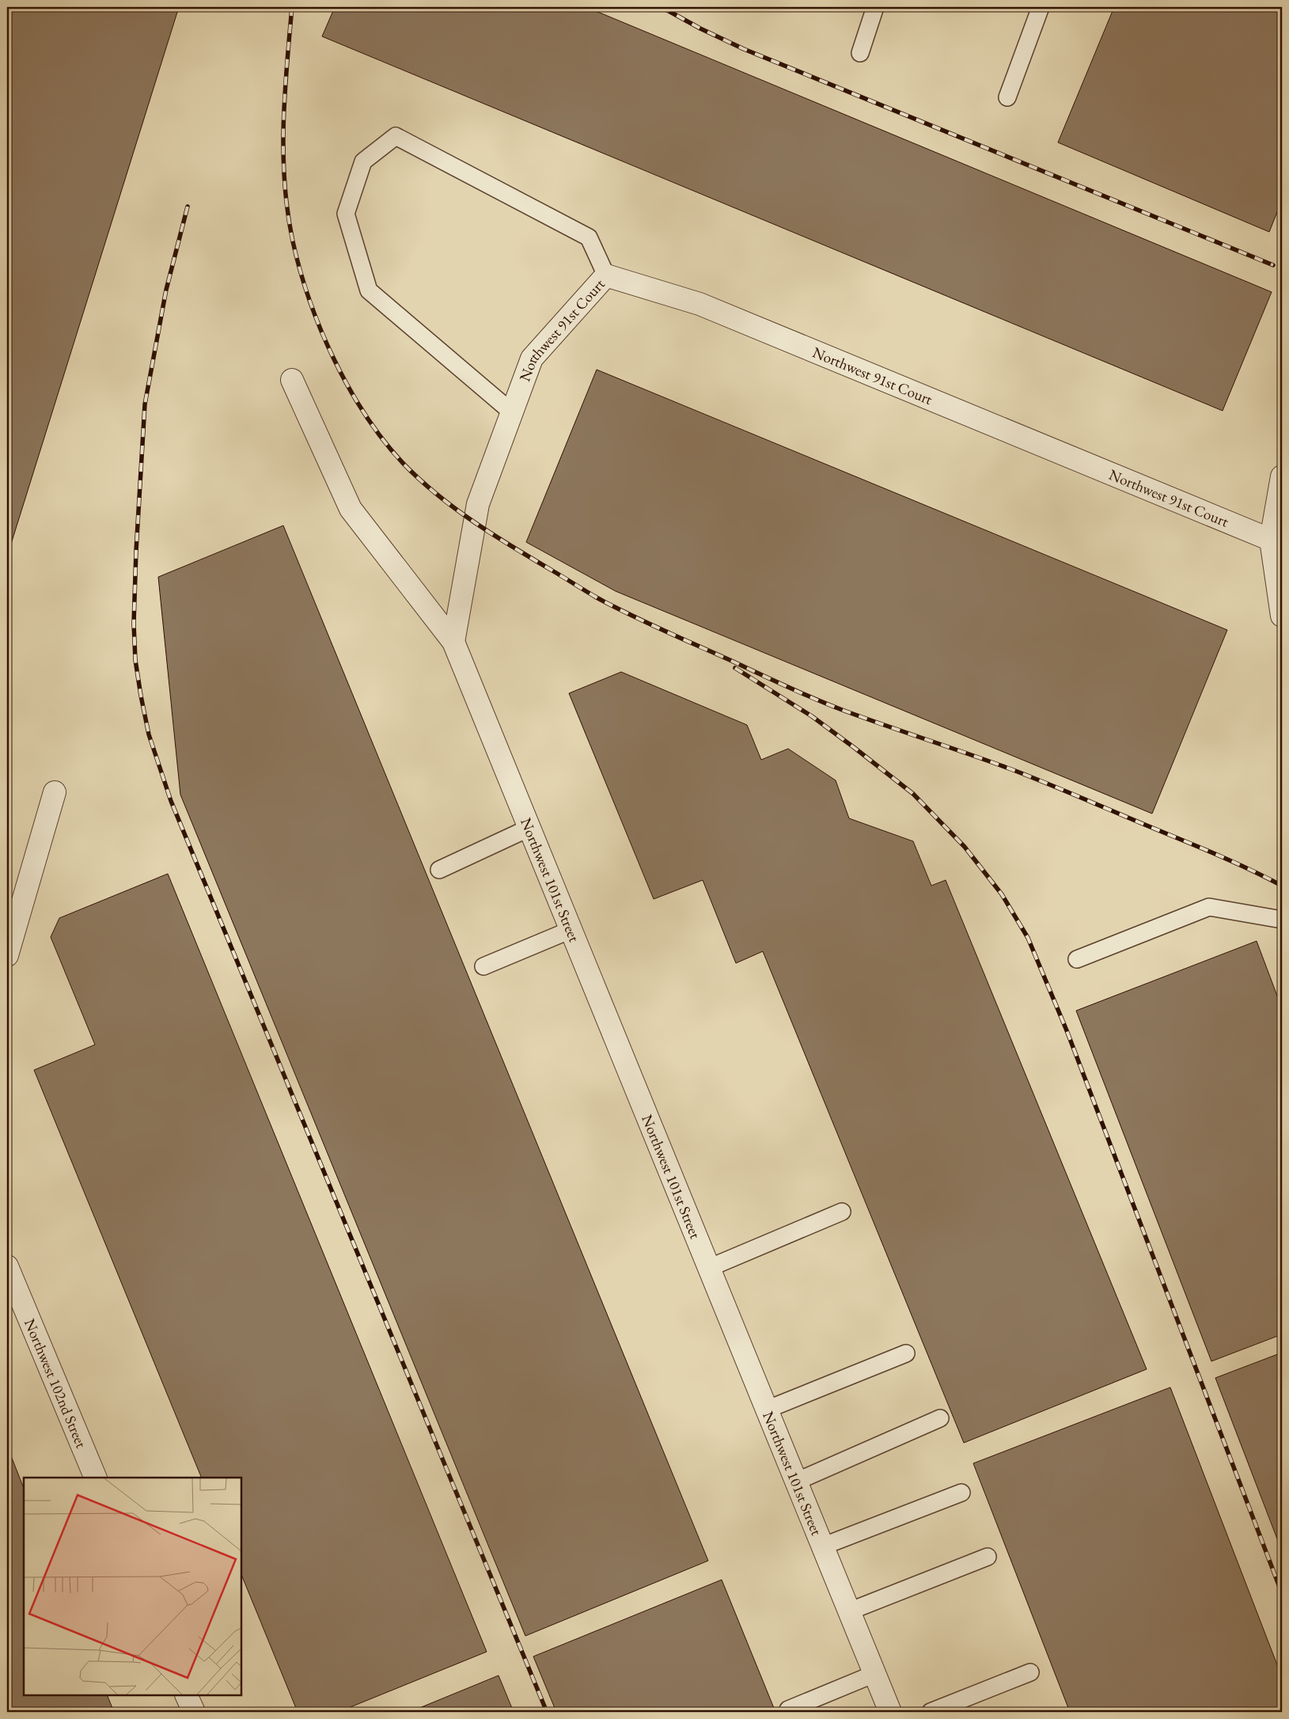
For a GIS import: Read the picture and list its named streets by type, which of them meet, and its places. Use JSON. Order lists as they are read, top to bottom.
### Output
{
  "streets": {
    "street": ["Northwest 91st Court", "Northwest 101st Street", "Northwest 102nd Street"]
  },
  "crossings": [
    ["Northwest 91st Court", "Northwest 101st Street"]
  ]
}
